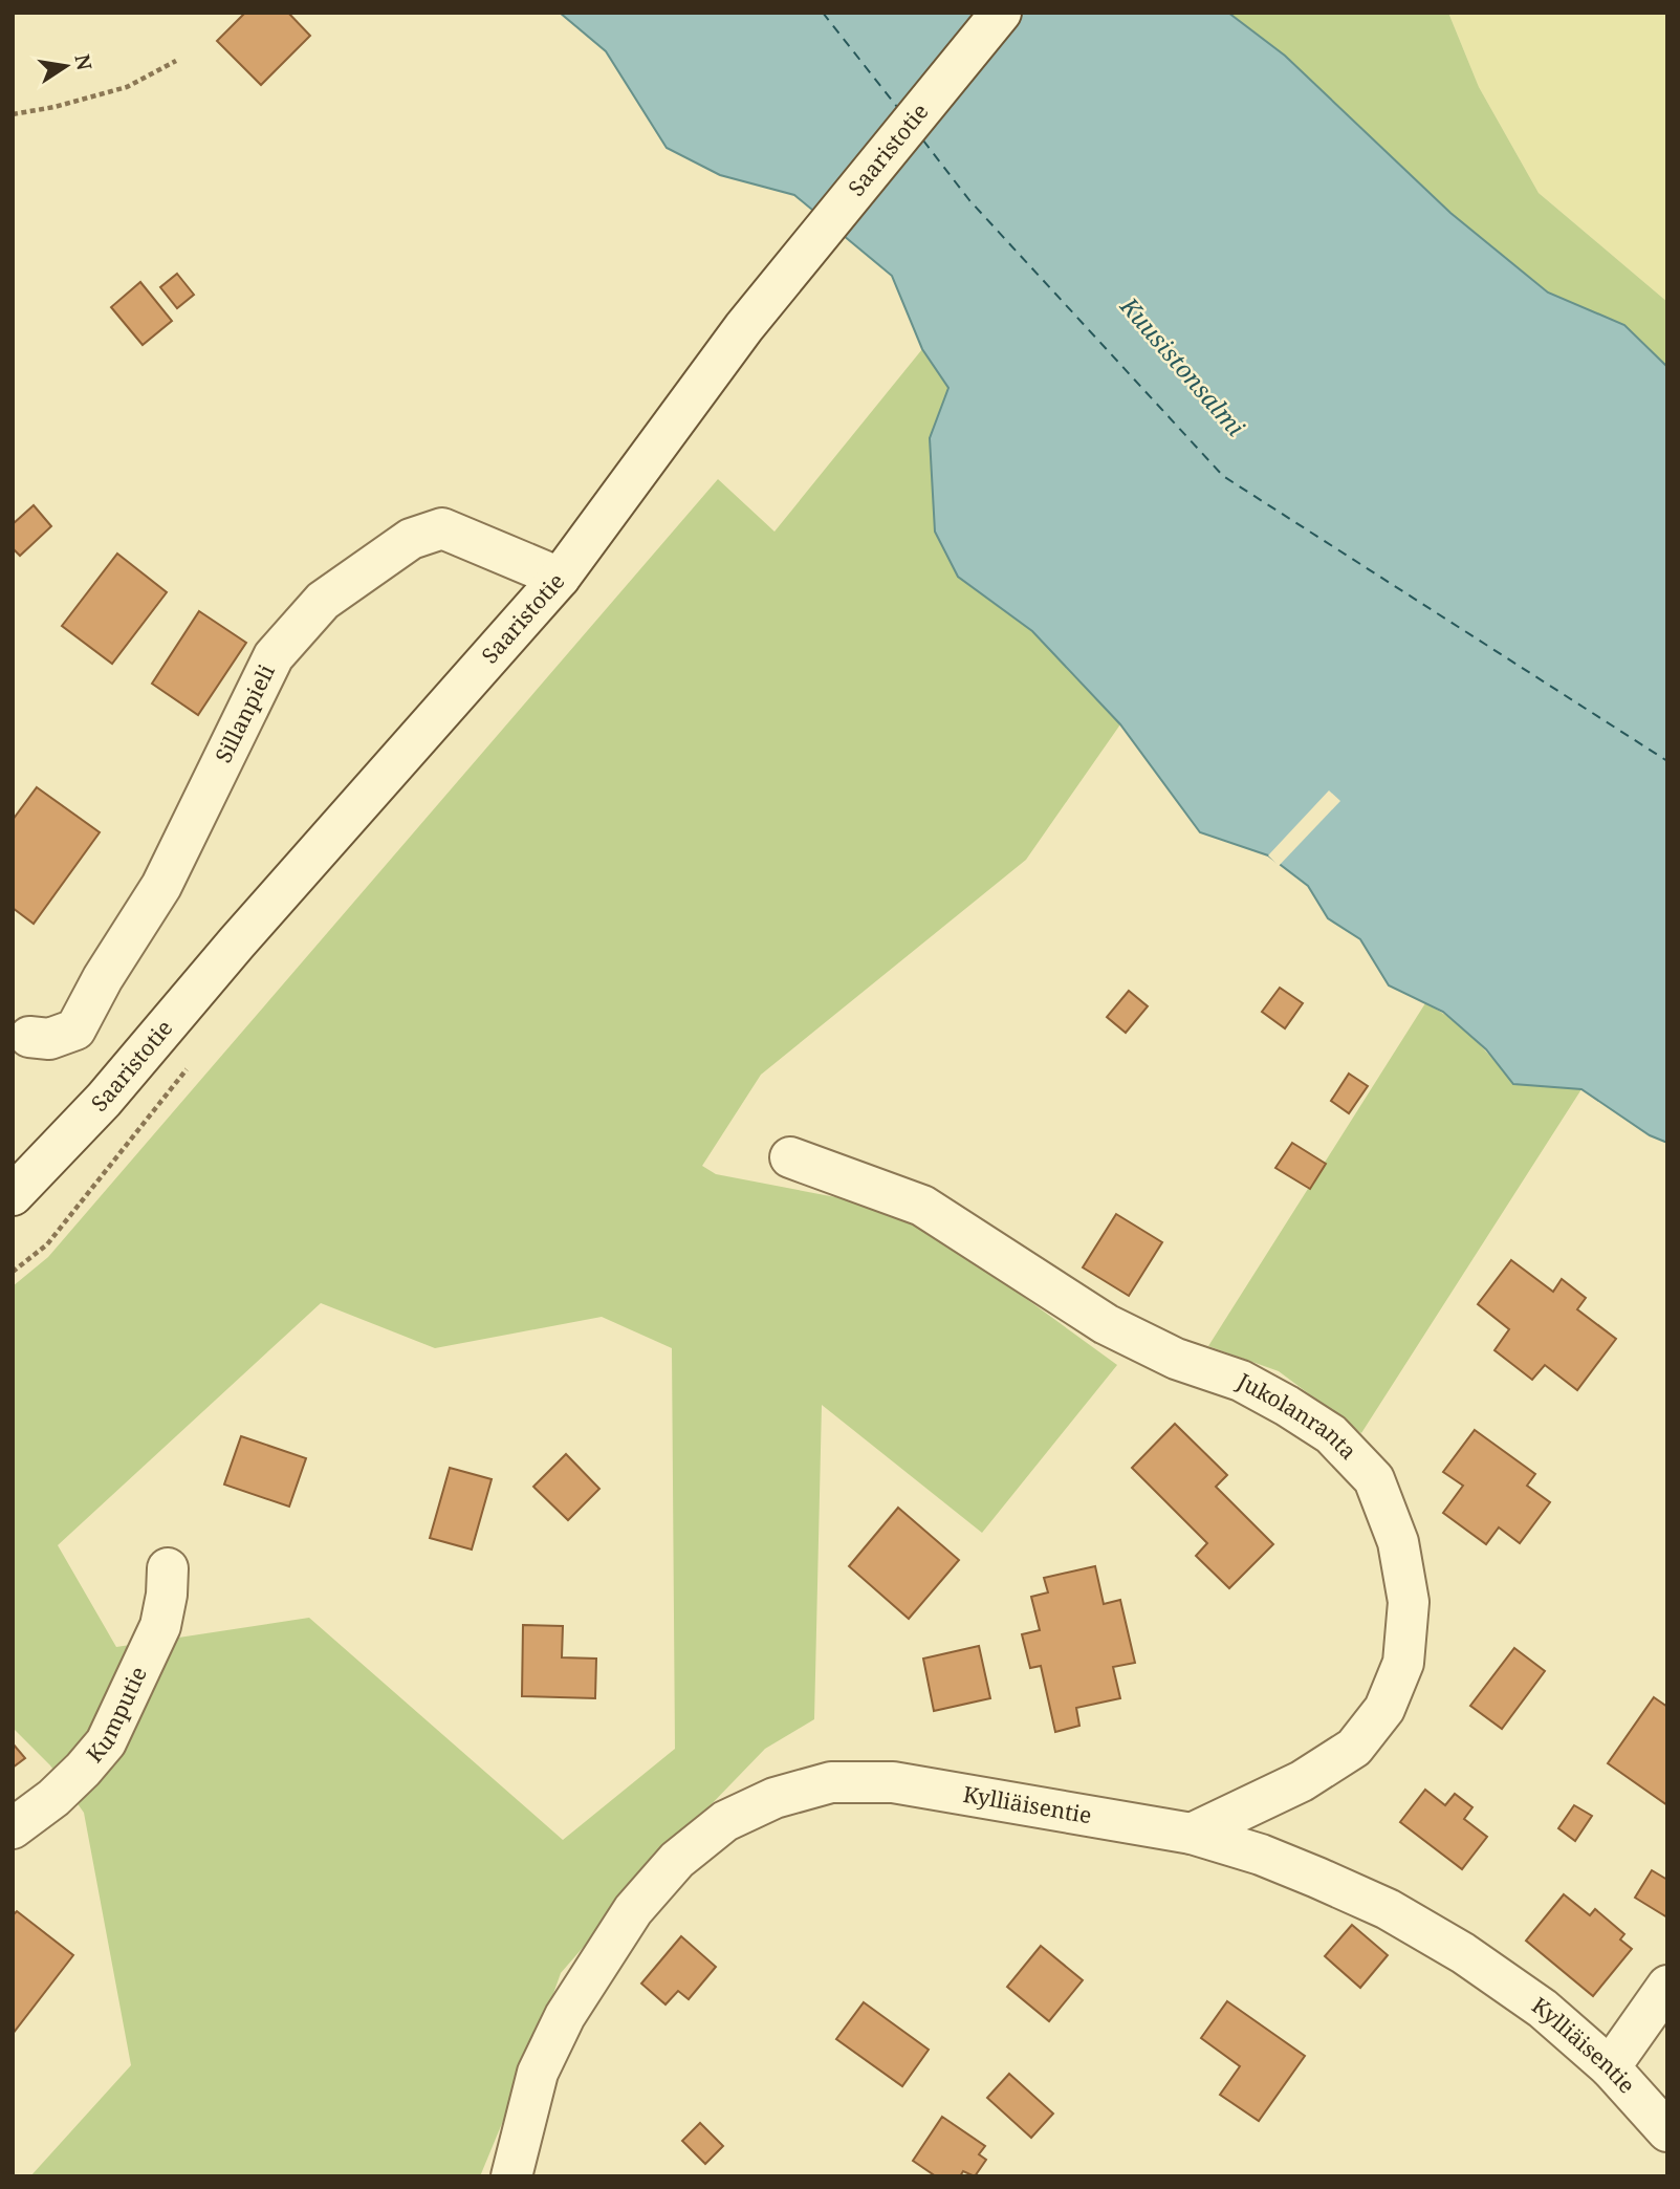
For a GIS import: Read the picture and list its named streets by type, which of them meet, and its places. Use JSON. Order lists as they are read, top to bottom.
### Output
{
  "streets": {
    "street": [
      "Saaristotie",
      "Sillanpieli",
      "Jukolanranta",
      "Kumputie",
      "Kylliäisentie"
    ]
  },
  "crossings": [
    ["Saaristotie", "Sillanpieli"],
    ["Jukolanranta", "Kylliäisentie"]
  ],
  "water": ["Kuusistonsalmi"],
  "north": "right"
}
